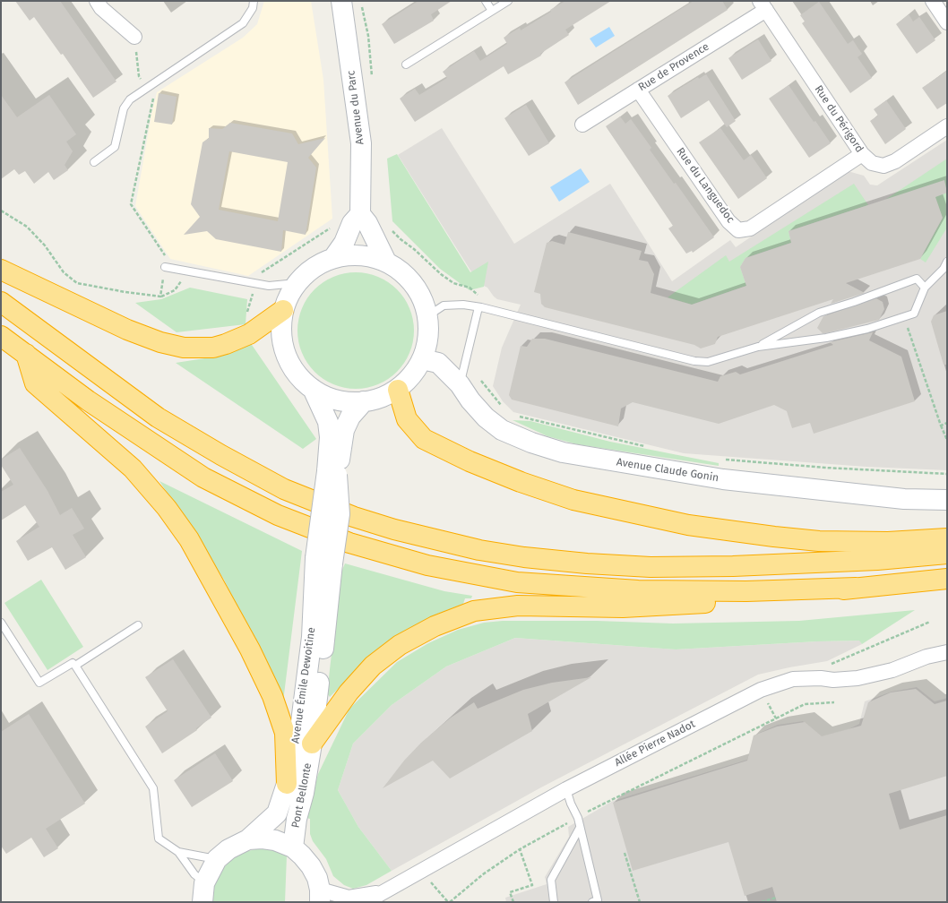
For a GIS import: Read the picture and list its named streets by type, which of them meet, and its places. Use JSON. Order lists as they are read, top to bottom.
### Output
{
  "streets": {
    "main road": [
      "Avenue du Parc",
      "Avenue Claude Gonin",
      "Avenue Émile Dewoitine",
      "Pont Bellonte"
    ],
    "street": [
      "Rue de Provence",
      "Rue du Périgord",
      "Rue du Languedoc",
      "Allée Pierre Nadot"
    ]
  },
  "crossings": [
    ["Rue de Provence", "Rue du Périgord"],
    ["Rue de Provence", "Rue du Languedoc"],
    ["Rue du Périgord", "Rue du Languedoc"],
    ["Avenue Émile Dewoitine", "Pont Bellonte"]
  ]
}
